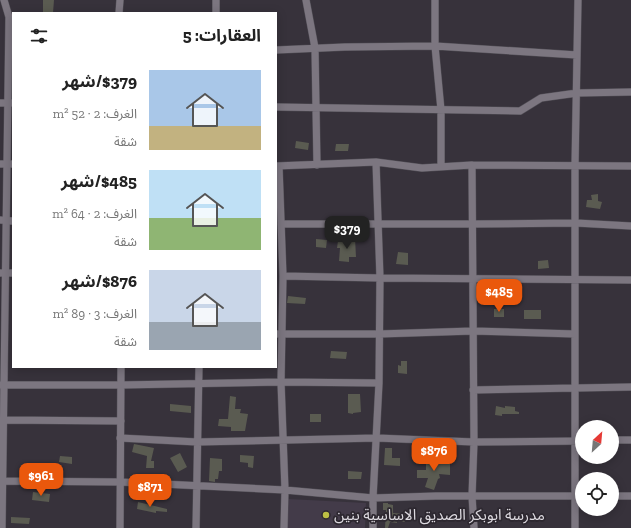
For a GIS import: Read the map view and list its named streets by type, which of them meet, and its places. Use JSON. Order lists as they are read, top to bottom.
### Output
{
  "places": ["مدرسة ابوبكر الصديق الاساسية بنين"],
  "north": "top right",
  "page": {
    "heading": "العقارات: 5",
    "list": [
      {
        "name": "$379/شهر",
        "note": "الغرف: 2 · 52 m² · شقة"
      },
      {
        "name": "$485/شهر",
        "note": "الغرف: 2 · 64 m² · شقة"
      },
      {
        "name": "$876/شهر",
        "note": "الغرف: 3 · 89 m² · شقة"
      }
    ],
    "price": [
      "$379",
      "$485",
      "$876",
      "$961",
      "$871"
    ]
  }
}
